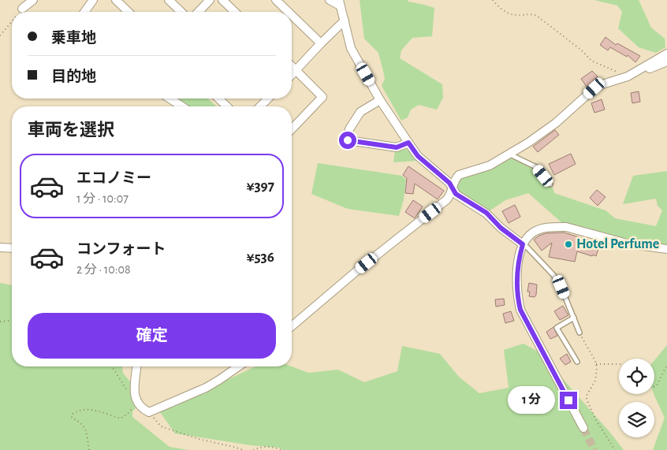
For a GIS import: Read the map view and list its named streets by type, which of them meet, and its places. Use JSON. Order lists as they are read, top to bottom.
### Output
{
  "places": ["Hotel Perfume"],
  "page": {
    "banner": ["乗車地", "目的地"],
    "heading": "車両を選択",
    "list": [
      {
        "name": "エコノミー",
        "note": "1 分 · 10:07",
        "value": "¥397"
      },
      {
        "name": "コンフォート",
        "note": "2 分 · 10:08",
        "value": "¥536"
      }
    ],
    "buttons": "確定",
    "bubble": "1 分"
  }
}
